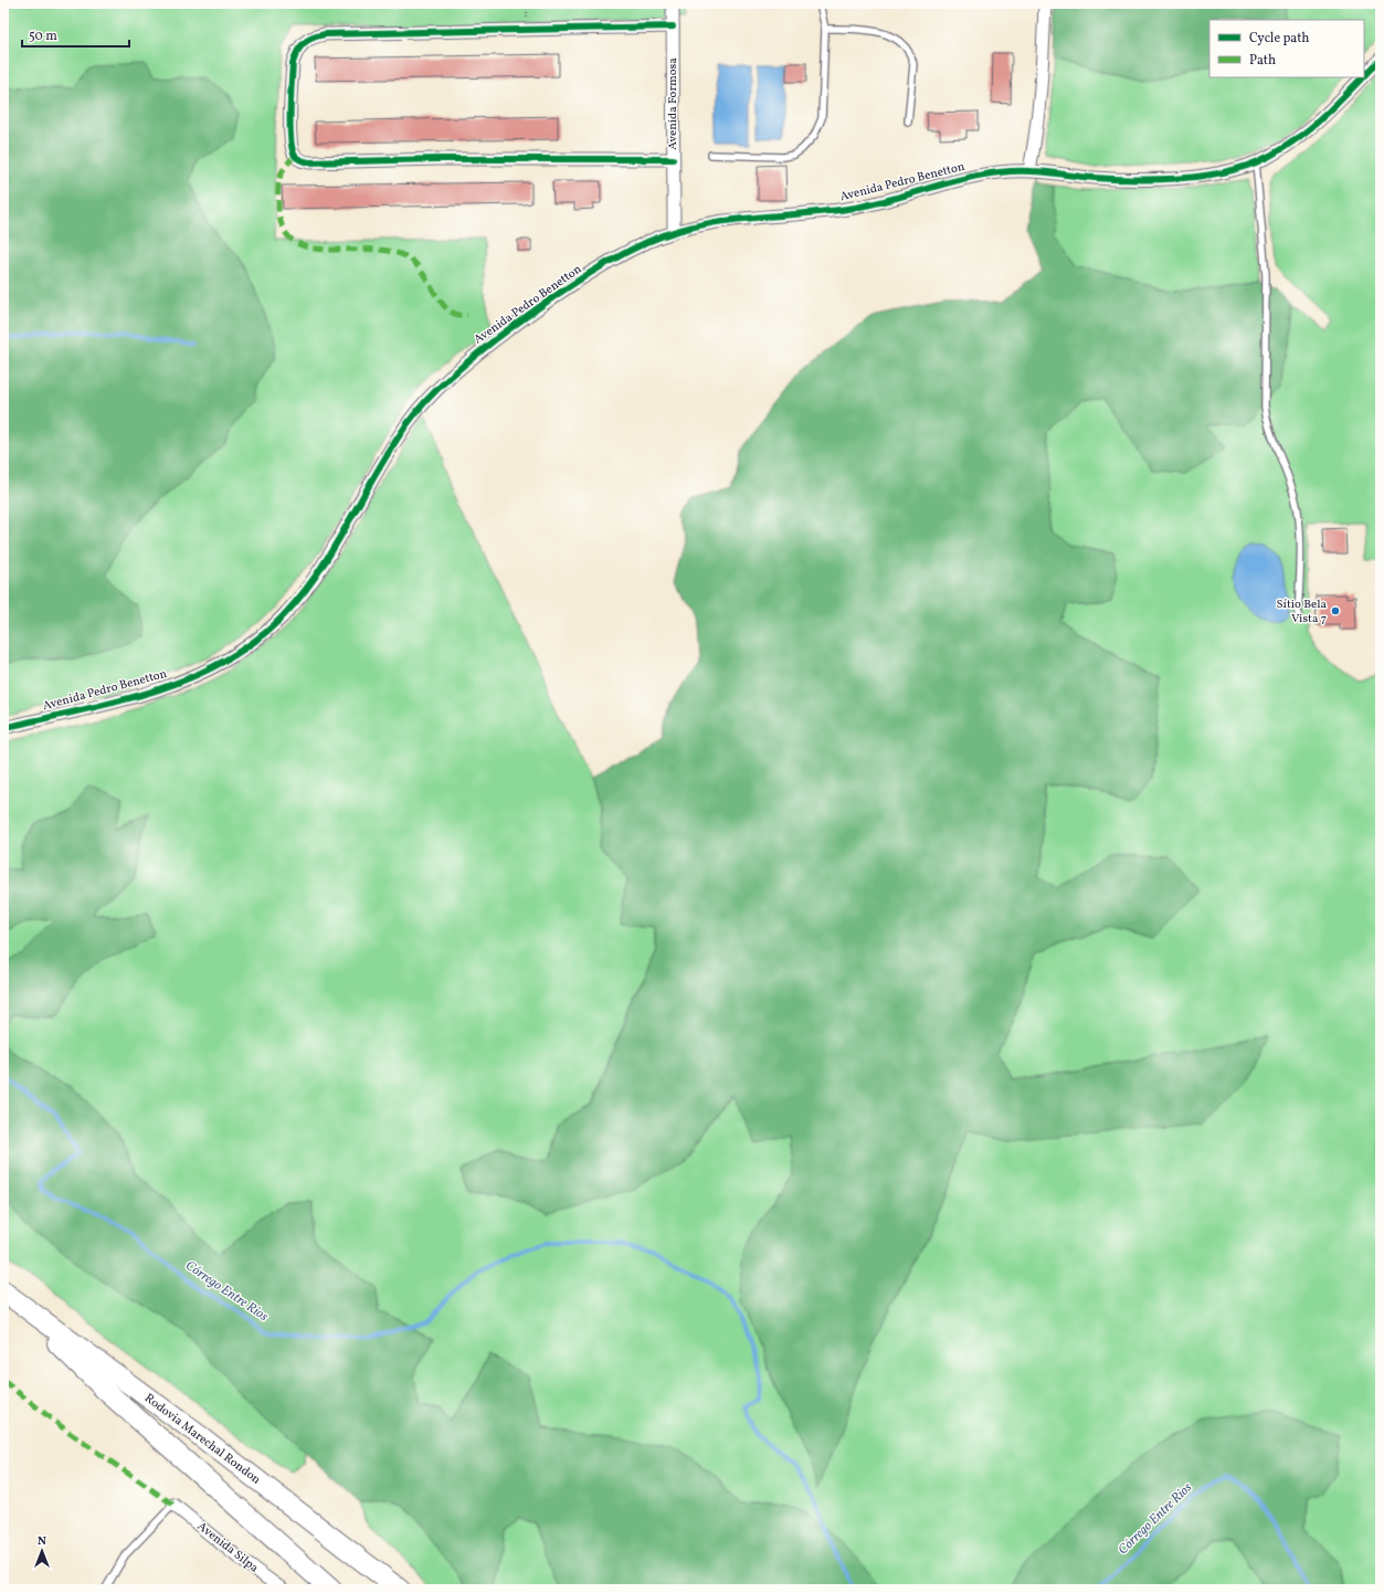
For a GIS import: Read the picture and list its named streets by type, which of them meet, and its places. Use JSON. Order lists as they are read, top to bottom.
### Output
{
  "streets": {
    "main road": ["Rodovia Marechal Rondon"],
    "street": ["Avenida Formosa", "Avenida Pedro Benetton", "Avenida Silpa"]
  },
  "crossings": [
    ["Avenida Formosa", "Avenida Pedro Benetton"]
  ],
  "water": ["Córrego Entre Rios"],
  "places": ["Sítio Bela Vista 7"],
  "legend": ["Cycle path", "Path"],
  "scale_bar": "50 m",
  "north": "top"
}
